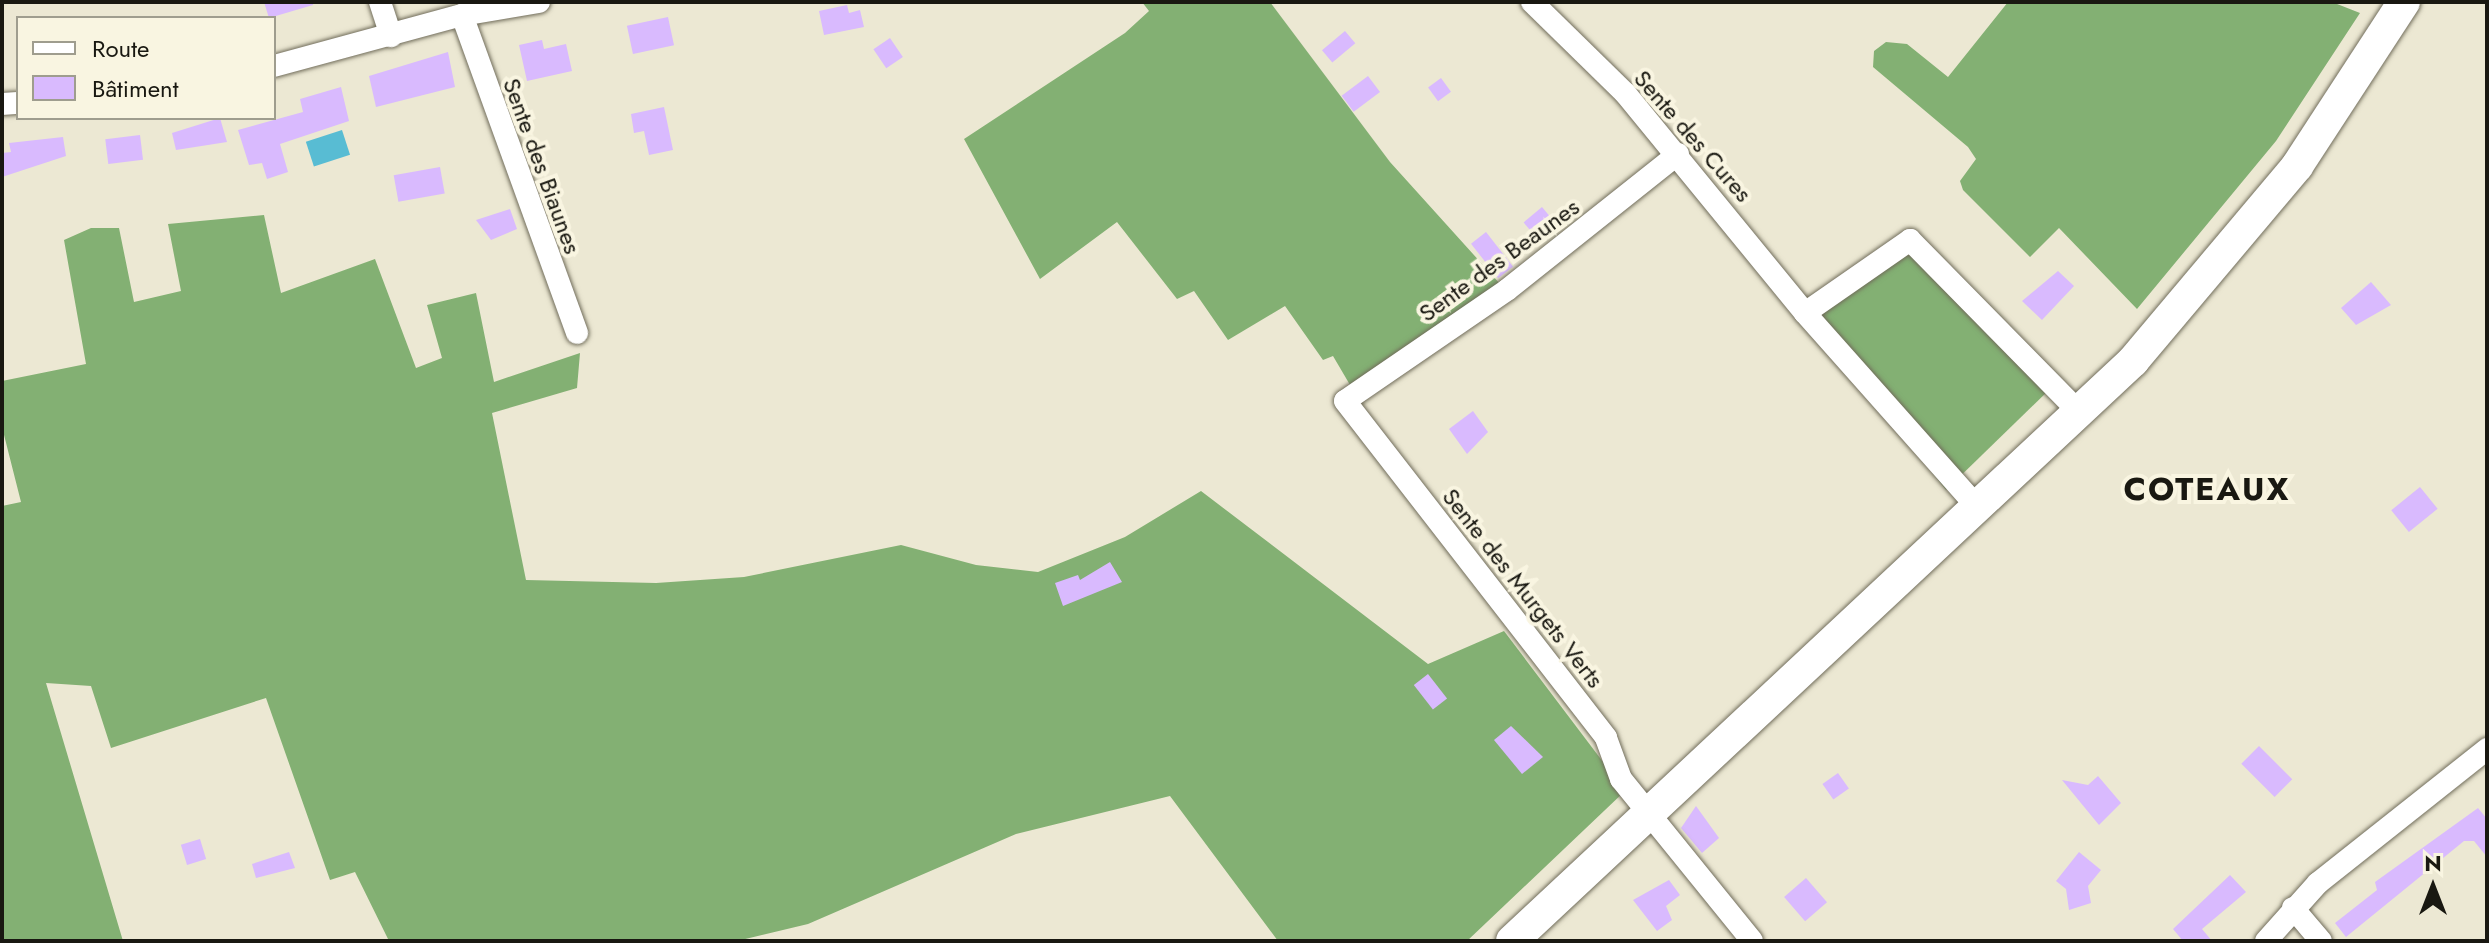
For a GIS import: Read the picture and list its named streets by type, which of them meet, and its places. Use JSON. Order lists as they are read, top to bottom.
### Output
{
  "streets": {
    "street": [
      "Sente des Cures",
      "Sente des Biaunes",
      "Sente des Beaunes",
      "Sente des Murgets Verts"
    ]
  },
  "crossings": [
    ["Sente des Cures", "Sente des Beaunes"],
    ["Sente des Beaunes", "Sente des Murgets Verts"]
  ],
  "districts": ["COTEAUX"],
  "legend": ["Route", "Bâtiment"],
  "north": "top"
}
